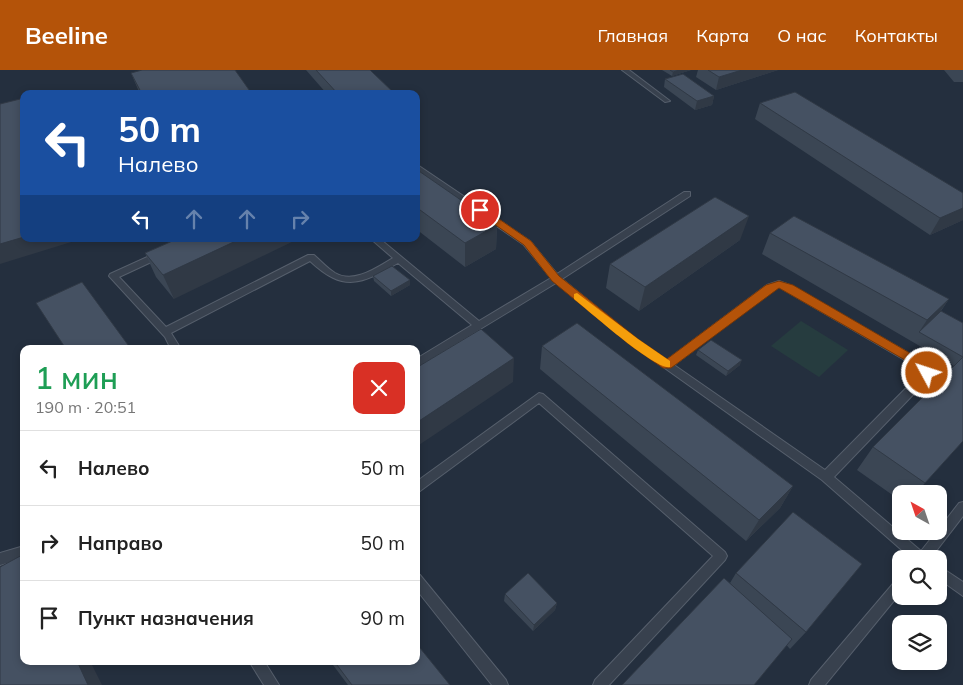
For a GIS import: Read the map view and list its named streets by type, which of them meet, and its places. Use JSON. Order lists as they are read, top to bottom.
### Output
{
  "north": "top left",
  "page": {
    "header": "Beeline",
    "nav": [
      "Главная",
      "Карта",
      "О нас",
      "Контакты"
    ],
    "turn": ["50 m", "Налево"],
    "heading": ["1 мин", "190 m · 20:51"],
    "list": [
      {
        "name": "Налево",
        "value": "50 m"
      },
      {
        "name": "Направо",
        "value": "50 m"
      },
      {
        "name": "Пункт назначения",
        "value": "90 m"
      }
    ]
  }
}
